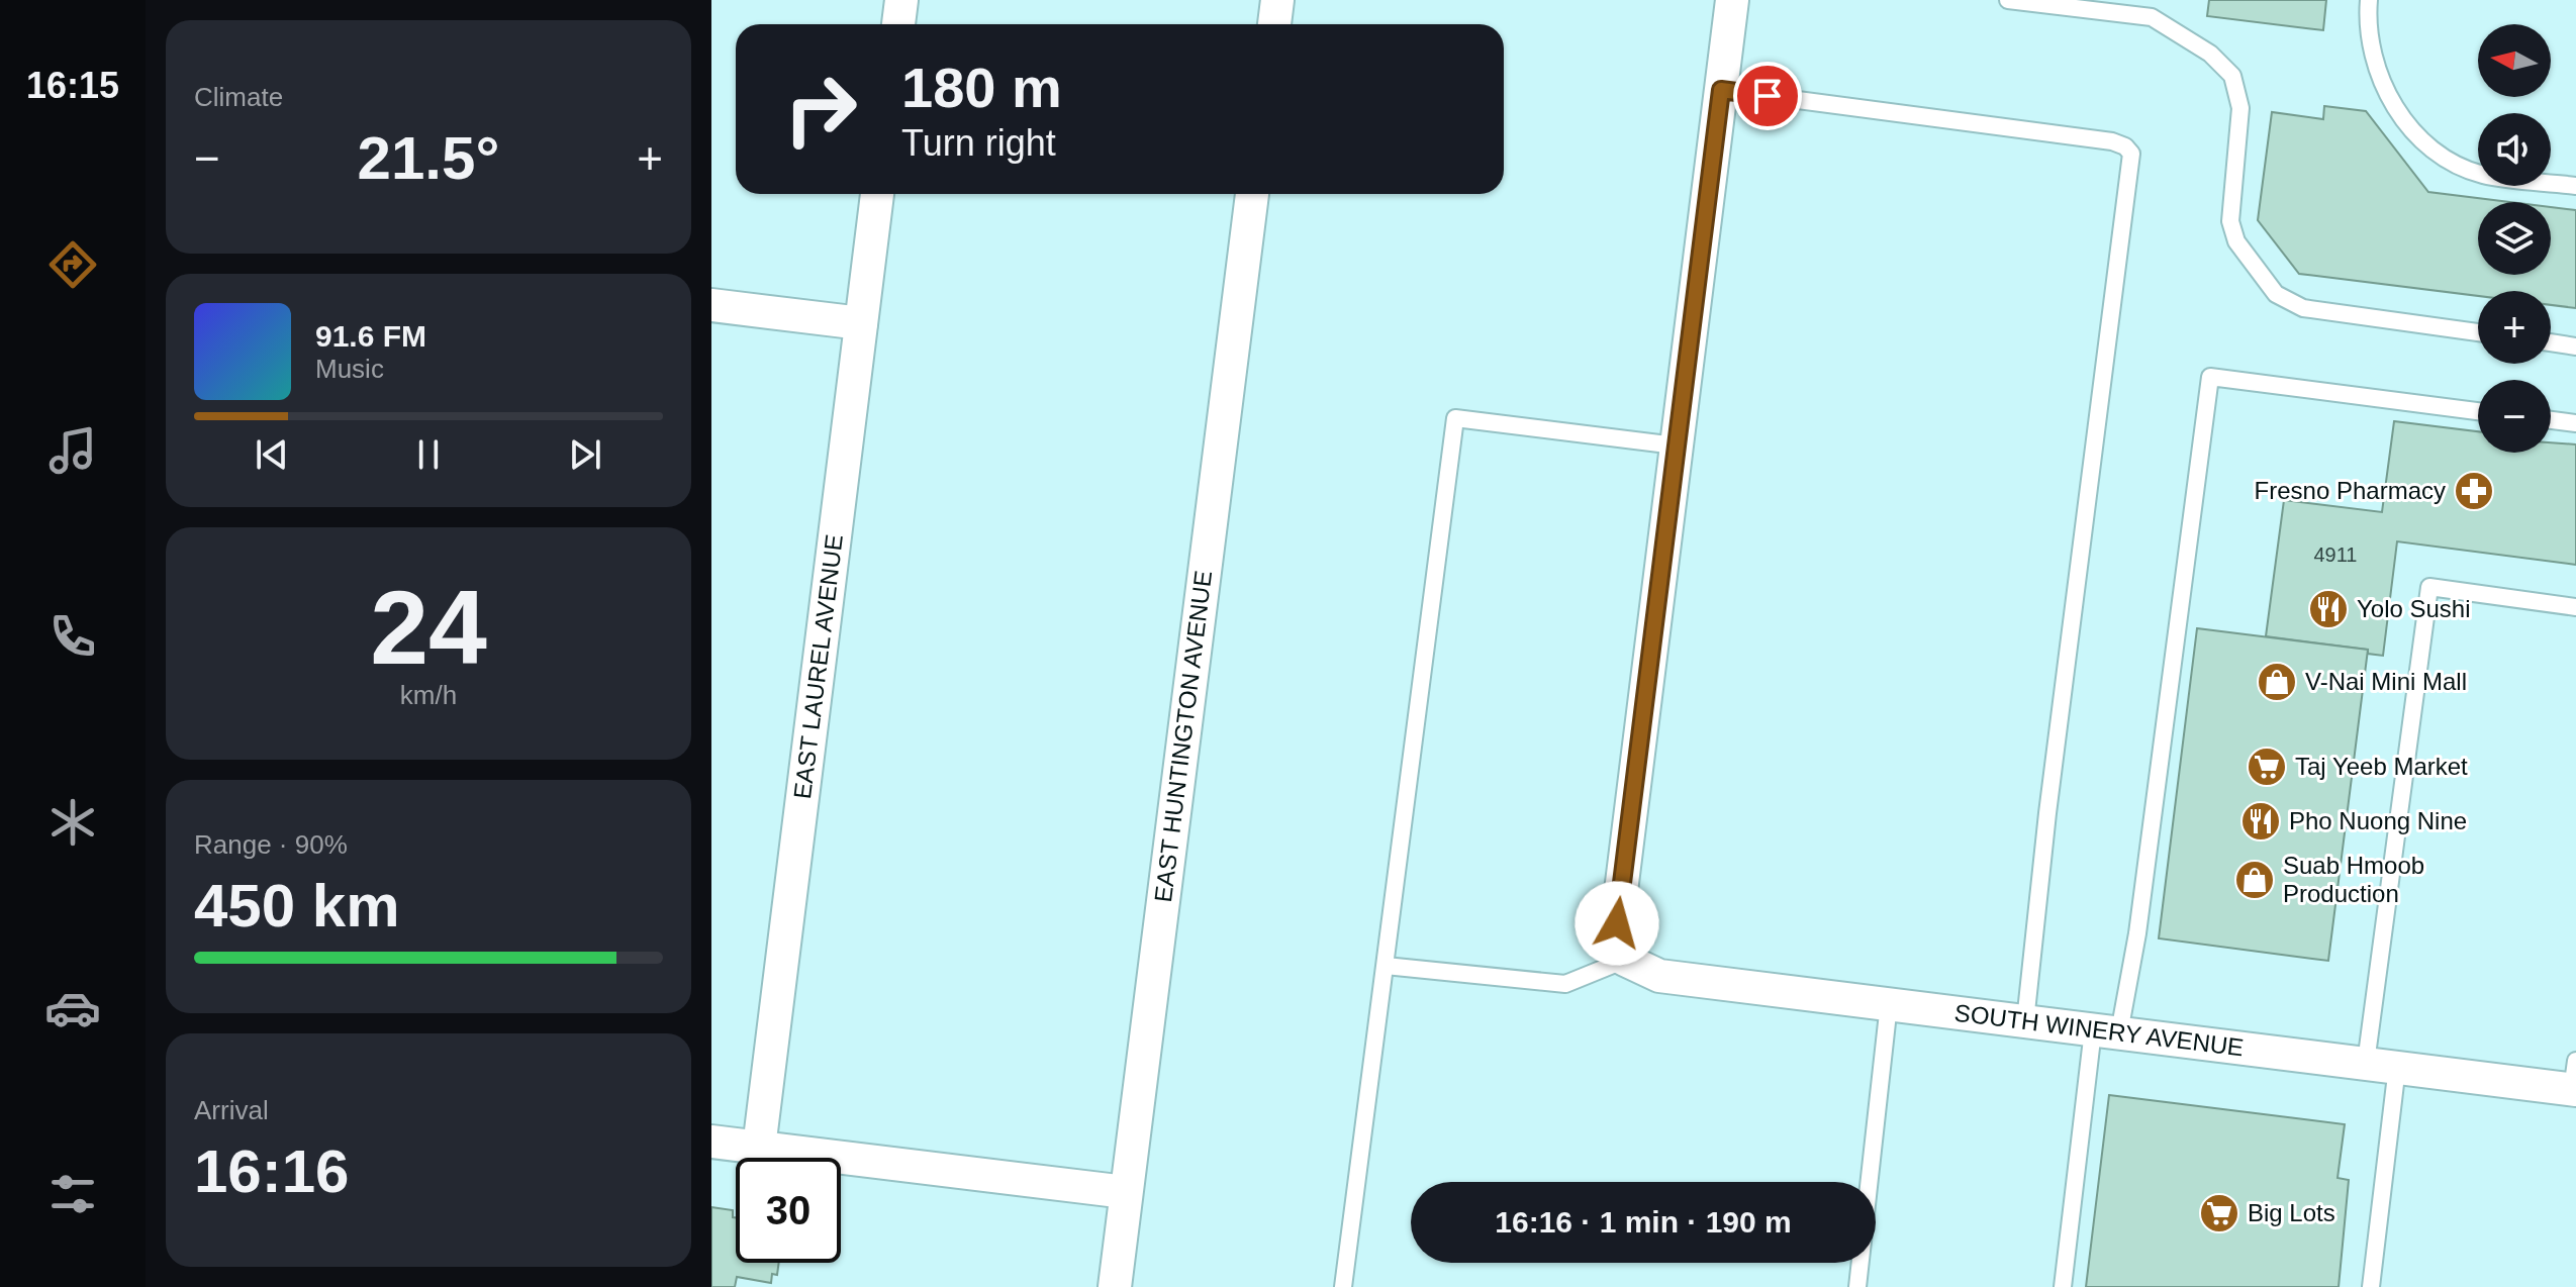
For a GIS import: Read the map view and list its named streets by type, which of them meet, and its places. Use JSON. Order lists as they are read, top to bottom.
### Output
{
  "streets": {
    "street": ["EAST LAUREL AVENUE", "EAST HUNTINGTON AVENUE", "SOUTH WINERY AVENUE"]
  },
  "places": {
    "pharmacy": ["Fresno Pharmacy"],
    "restaurant": ["Yolo Sushi", "Pho Nuong Nine"],
    "shop": ["V-Nai Mini Mall", "Suab Hmoob Production"],
    "supermarket": ["Taj Yeeb Market", "Big Lots"]
  },
  "house_numbers": ["4911"],
  "north": "left",
  "page": {
    "tabs": "16:15",
    "tile": [
      "Climate",
      ["24", "km/h"],
      ["Range · 90%", "450 km"],
      ["Arrival", "16:16"]
    ],
    "map_buttons": ["+", "−"],
    "turn": ["180 m", "Turn right"],
    "heat": ["−", "21.5°", "+"],
    "song": ["91.6 FM", "Music"],
    "limit": "30",
    "trip": "16:16 · 1 min · 190 m"
  }
}
